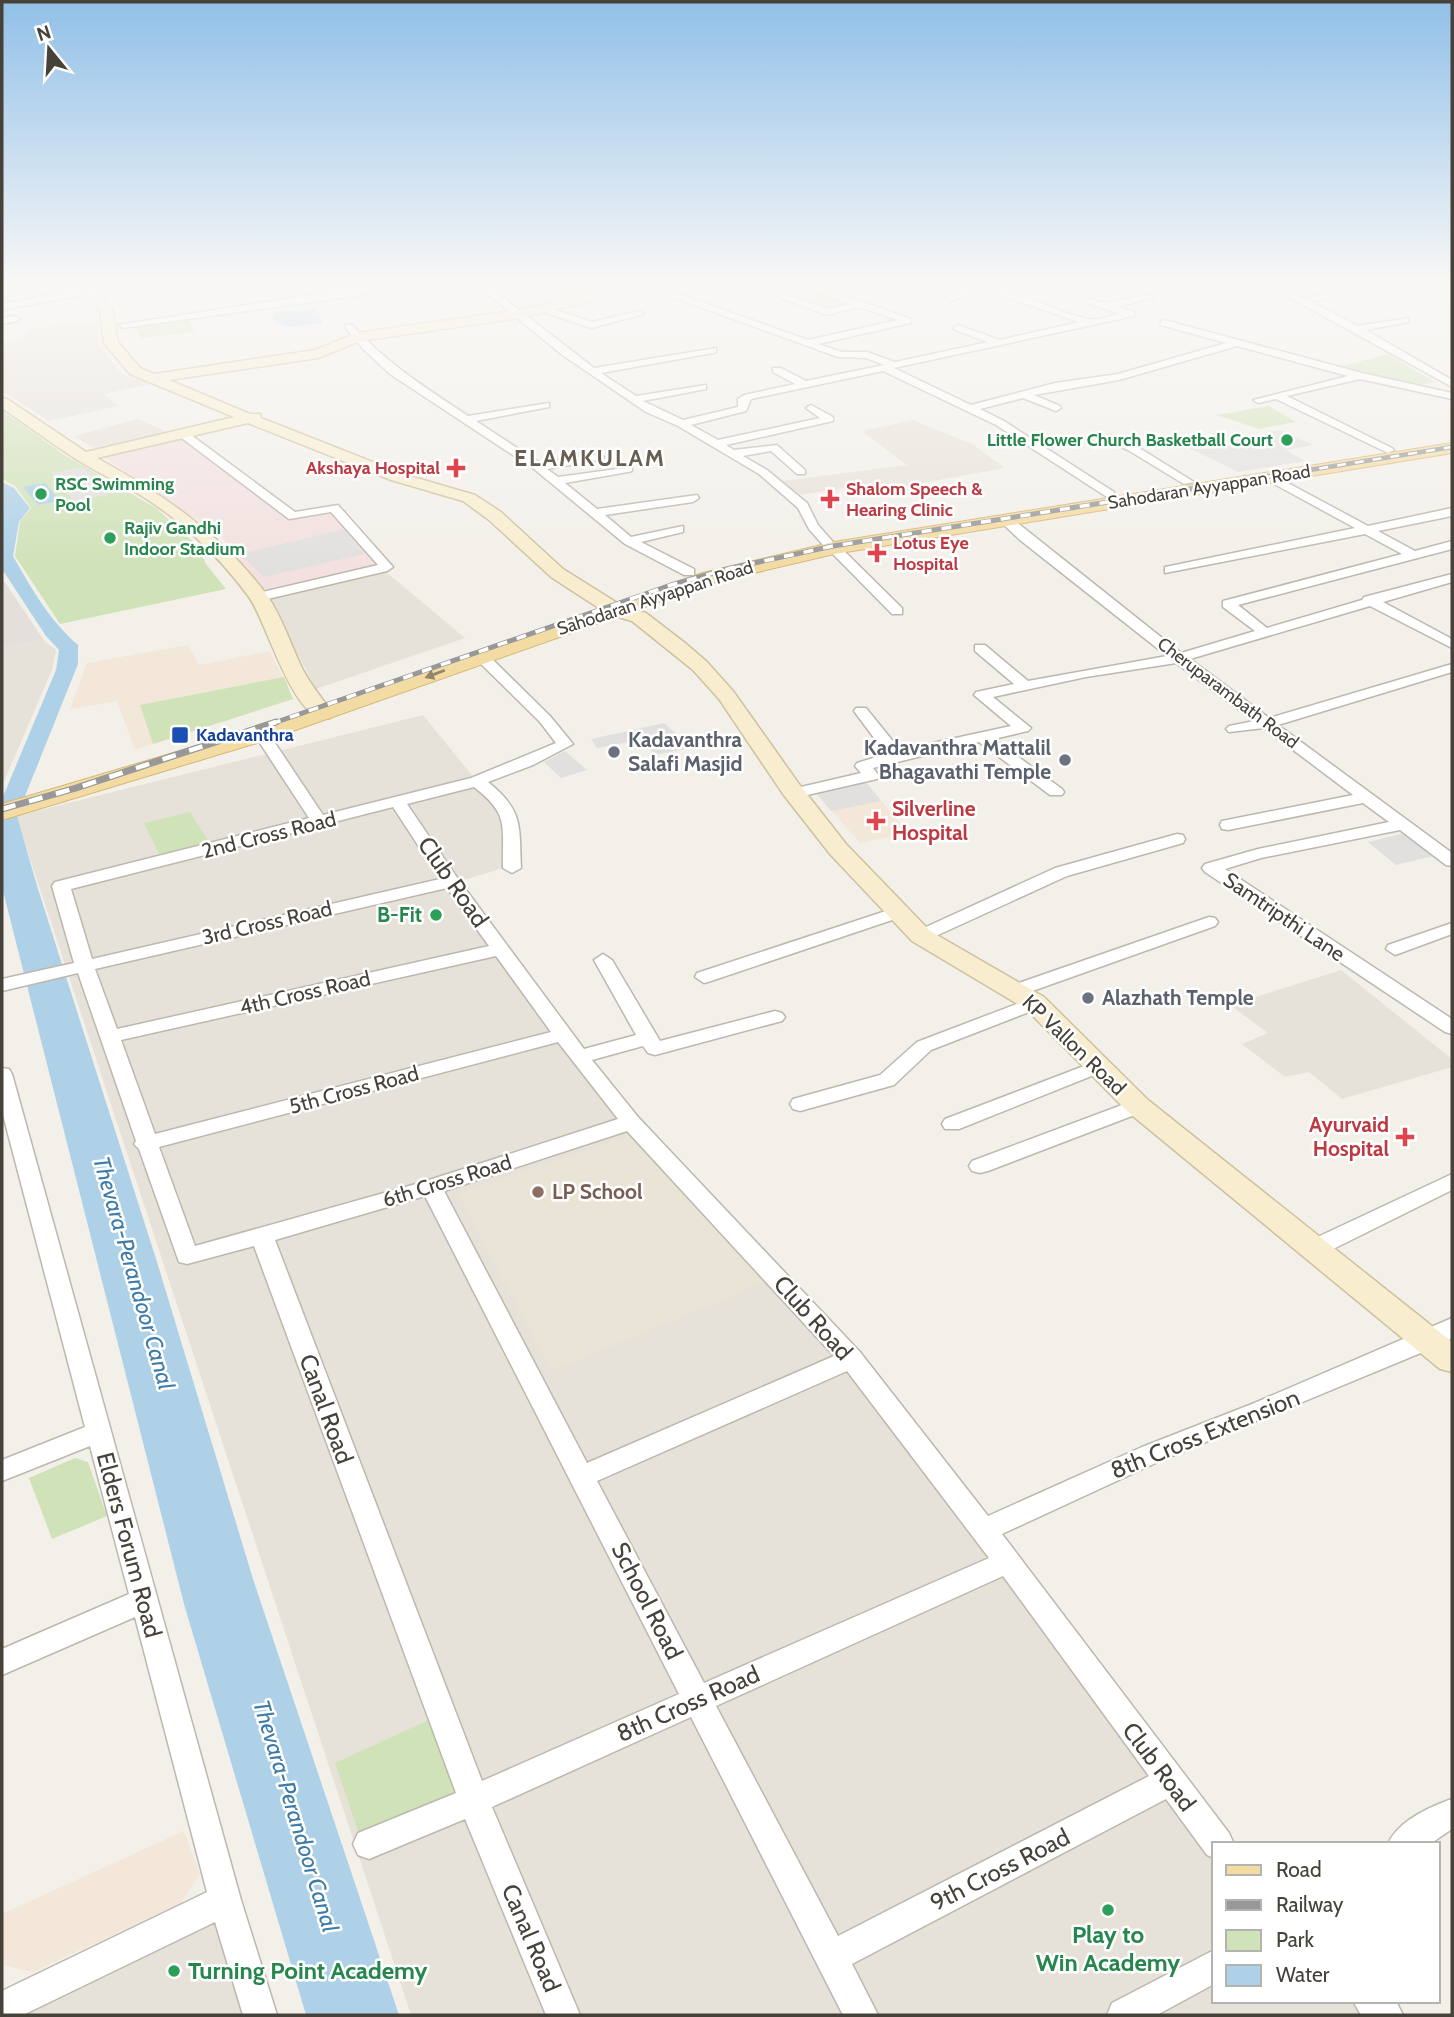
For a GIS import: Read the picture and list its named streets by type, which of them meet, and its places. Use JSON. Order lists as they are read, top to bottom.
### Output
{
  "streets": {
    "main road": ["Sahodaran Ayyappan Road", "KP Vallon Road"],
    "street": [
      "Cheruparambath Road",
      "2nd Cross Road",
      "Club Road",
      "Samtripthi Lane",
      "3rd Cross Road",
      "4th Cross Road",
      "5th Cross Road",
      "6th Cross Road",
      "Canal Road",
      "8th Cross Extension",
      "Elders Forum Road",
      "School Road",
      "8th Cross Road",
      "9th Cross Road"
    ]
  },
  "crossings": [
    ["Sahodaran Ayyappan Road", "Cheruparambath Road"],
    ["Sahodaran Ayyappan Road", "2nd Cross Road"],
    ["Sahodaran Ayyappan Road", "KP Vallon Road"],
    ["Cheruparambath Road", "Samtripthi Lane"],
    ["2nd Cross Road", "Club Road"],
    ["2nd Cross Road", "3rd Cross Road"],
    ["Club Road", "3rd Cross Road"],
    ["Club Road", "4th Cross Road"],
    ["Club Road", "5th Cross Road"],
    ["Club Road", "6th Cross Road"],
    ["Club Road", "8th Cross Extension"],
    ["Club Road", "8th Cross Road"],
    ["Club Road", "9th Cross Road"],
    ["KP Vallon Road", "8th Cross Extension"],
    ["6th Cross Road", "Canal Road"],
    ["6th Cross Road", "School Road"],
    ["Canal Road", "8th Cross Road"],
    ["School Road", "8th Cross Road"],
    ["School Road", "9th Cross Road"]
  ],
  "districts": ["ELAMKULAM"],
  "water": ["Thevara-Perandoor Canal"],
  "places": {
    "other": [
      "Little Flower Church Basketball Court",
      "RSC Swimming Pool",
      "Rajiv Gandhi Indoor Stadium",
      "Kadavanthra Salafi Masjid",
      "Kadavanthra Mattalil Bhagavathi Temple",
      "B-Fit",
      "Alazhath Temple",
      "LP School",
      "Play to Win Academy",
      "Turning Point Academy"
    ],
    "health": [
      "Akshaya Hospital",
      "Shalom Speech & Hearing Clinic",
      "Lotus Eye Hospital",
      "Silverline Hospital",
      "Ayurvaid Hospital"
    ],
    "transit": ["Kadavanthra"]
  },
  "legend": [
    "Road",
    "Railway",
    "Park",
    "Water"
  ],
  "north": "top"
}
